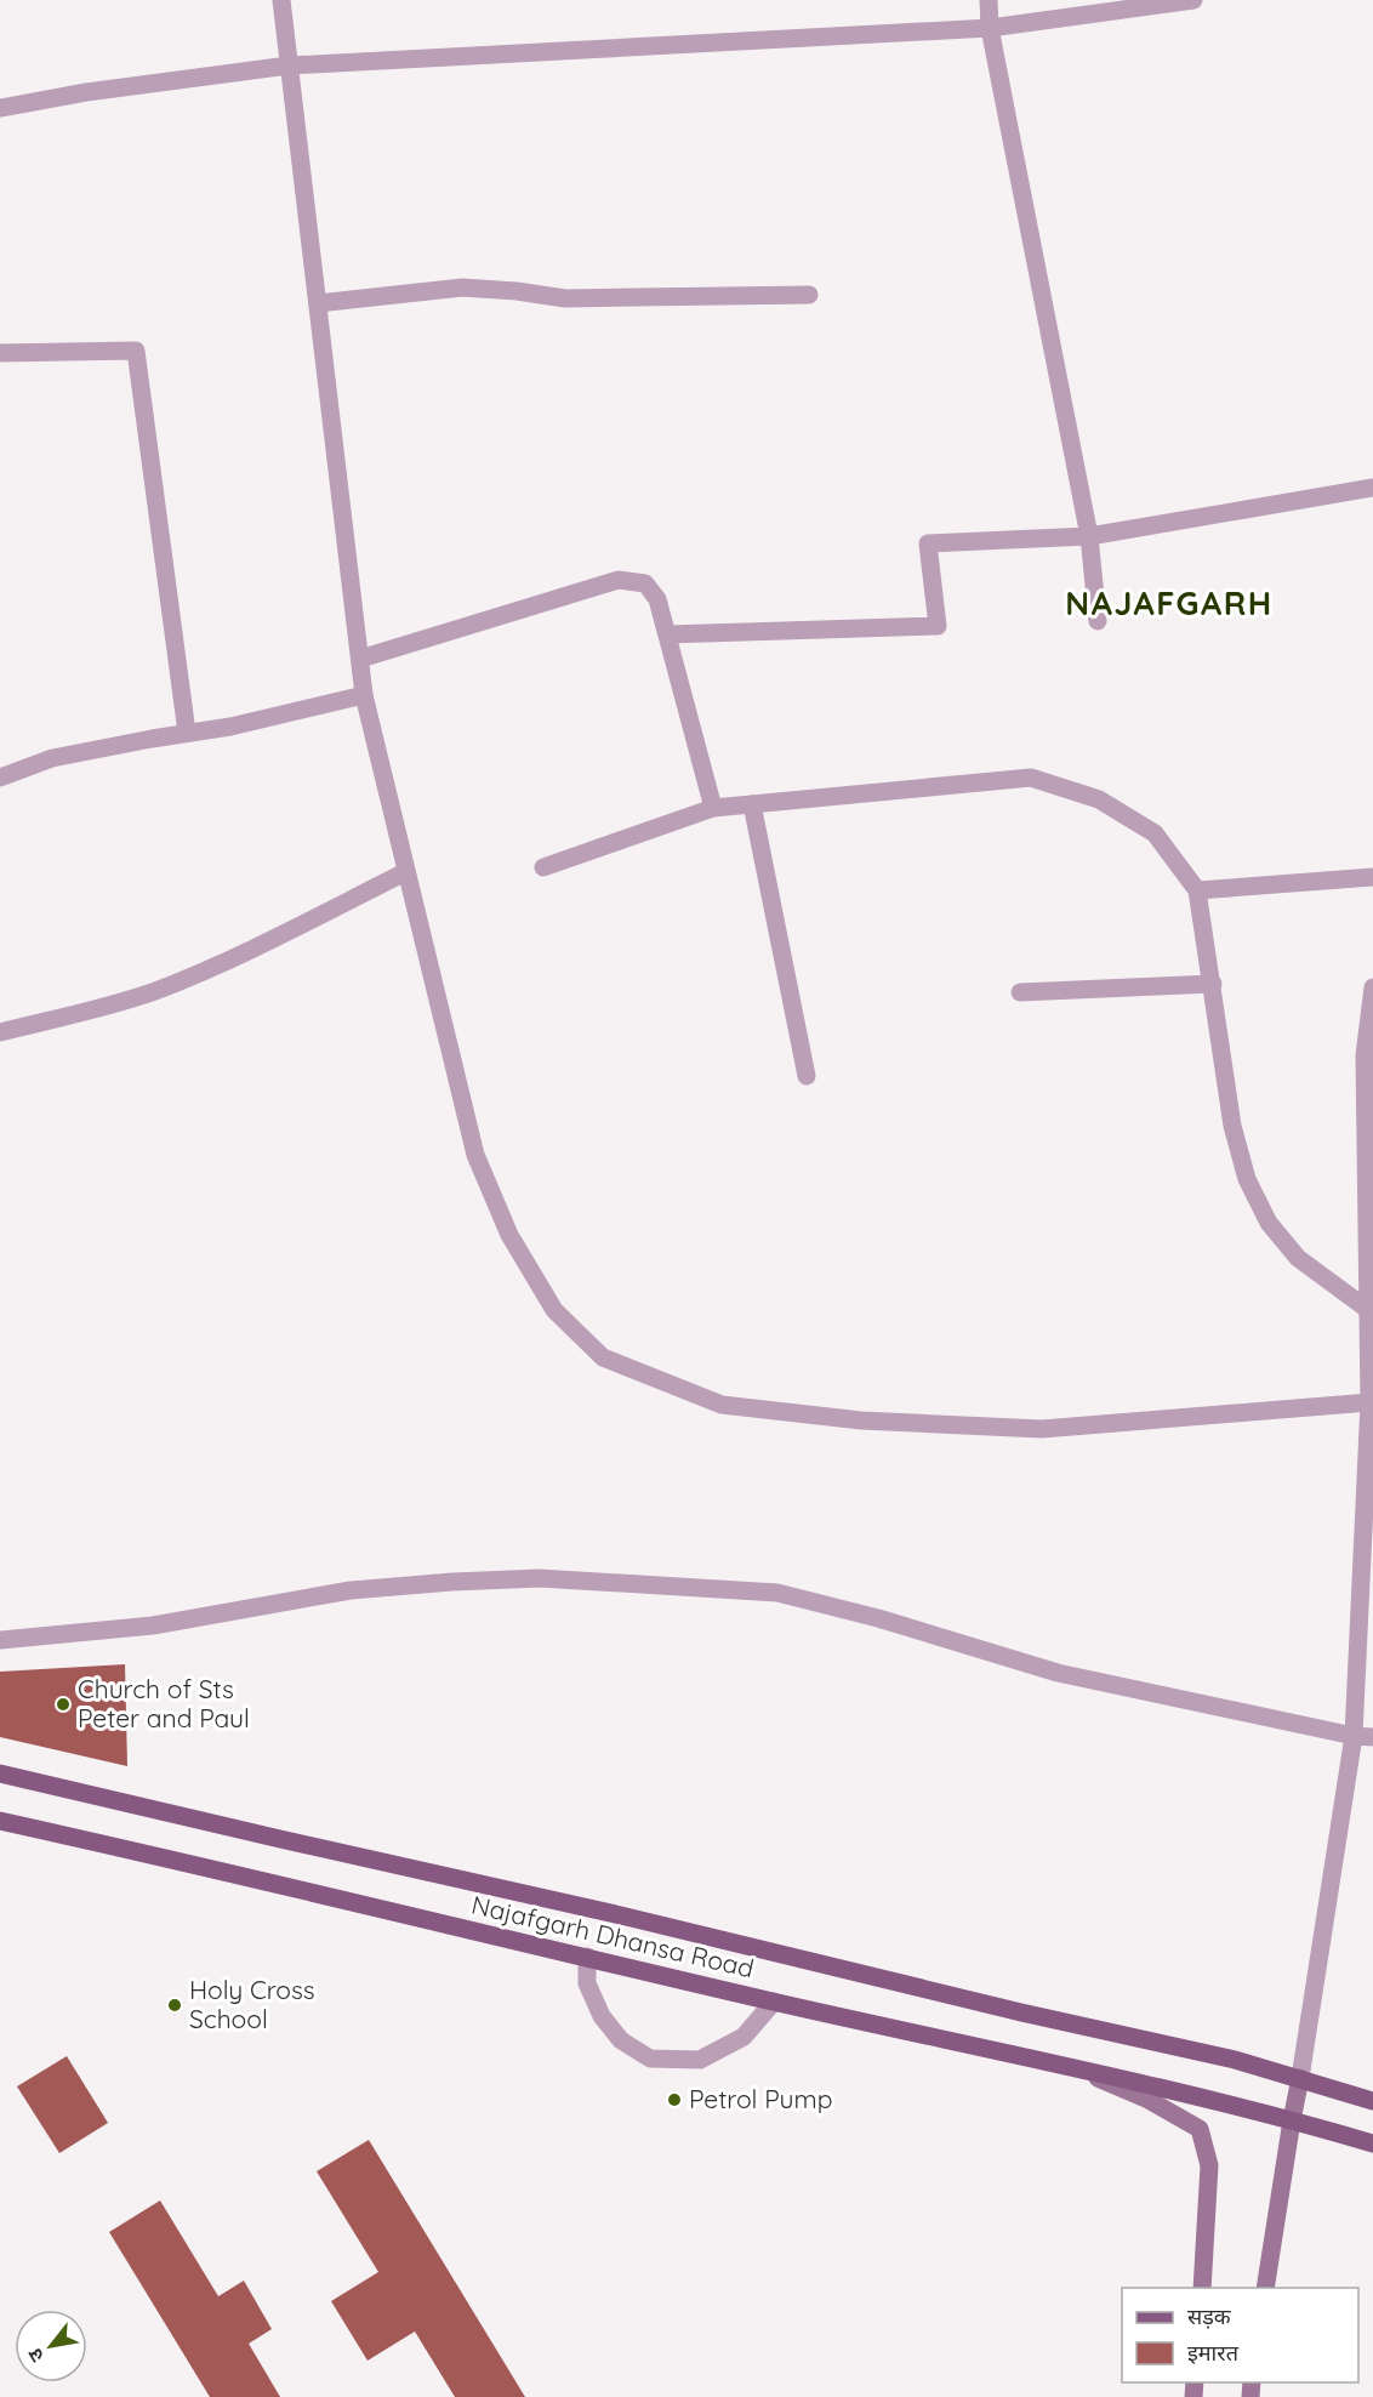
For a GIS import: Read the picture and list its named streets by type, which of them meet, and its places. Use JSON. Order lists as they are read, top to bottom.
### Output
{
  "streets": {
    "main road": ["Najafgarh Dhansa Road"]
  },
  "districts": ["NAJAFGARH"],
  "places": ["Church of Sts Peter and Paul", "Holy Cross School", "Petrol Pump"],
  "legend": ["सड़क", "इमारत"],
  "north": "bottom left"
}
